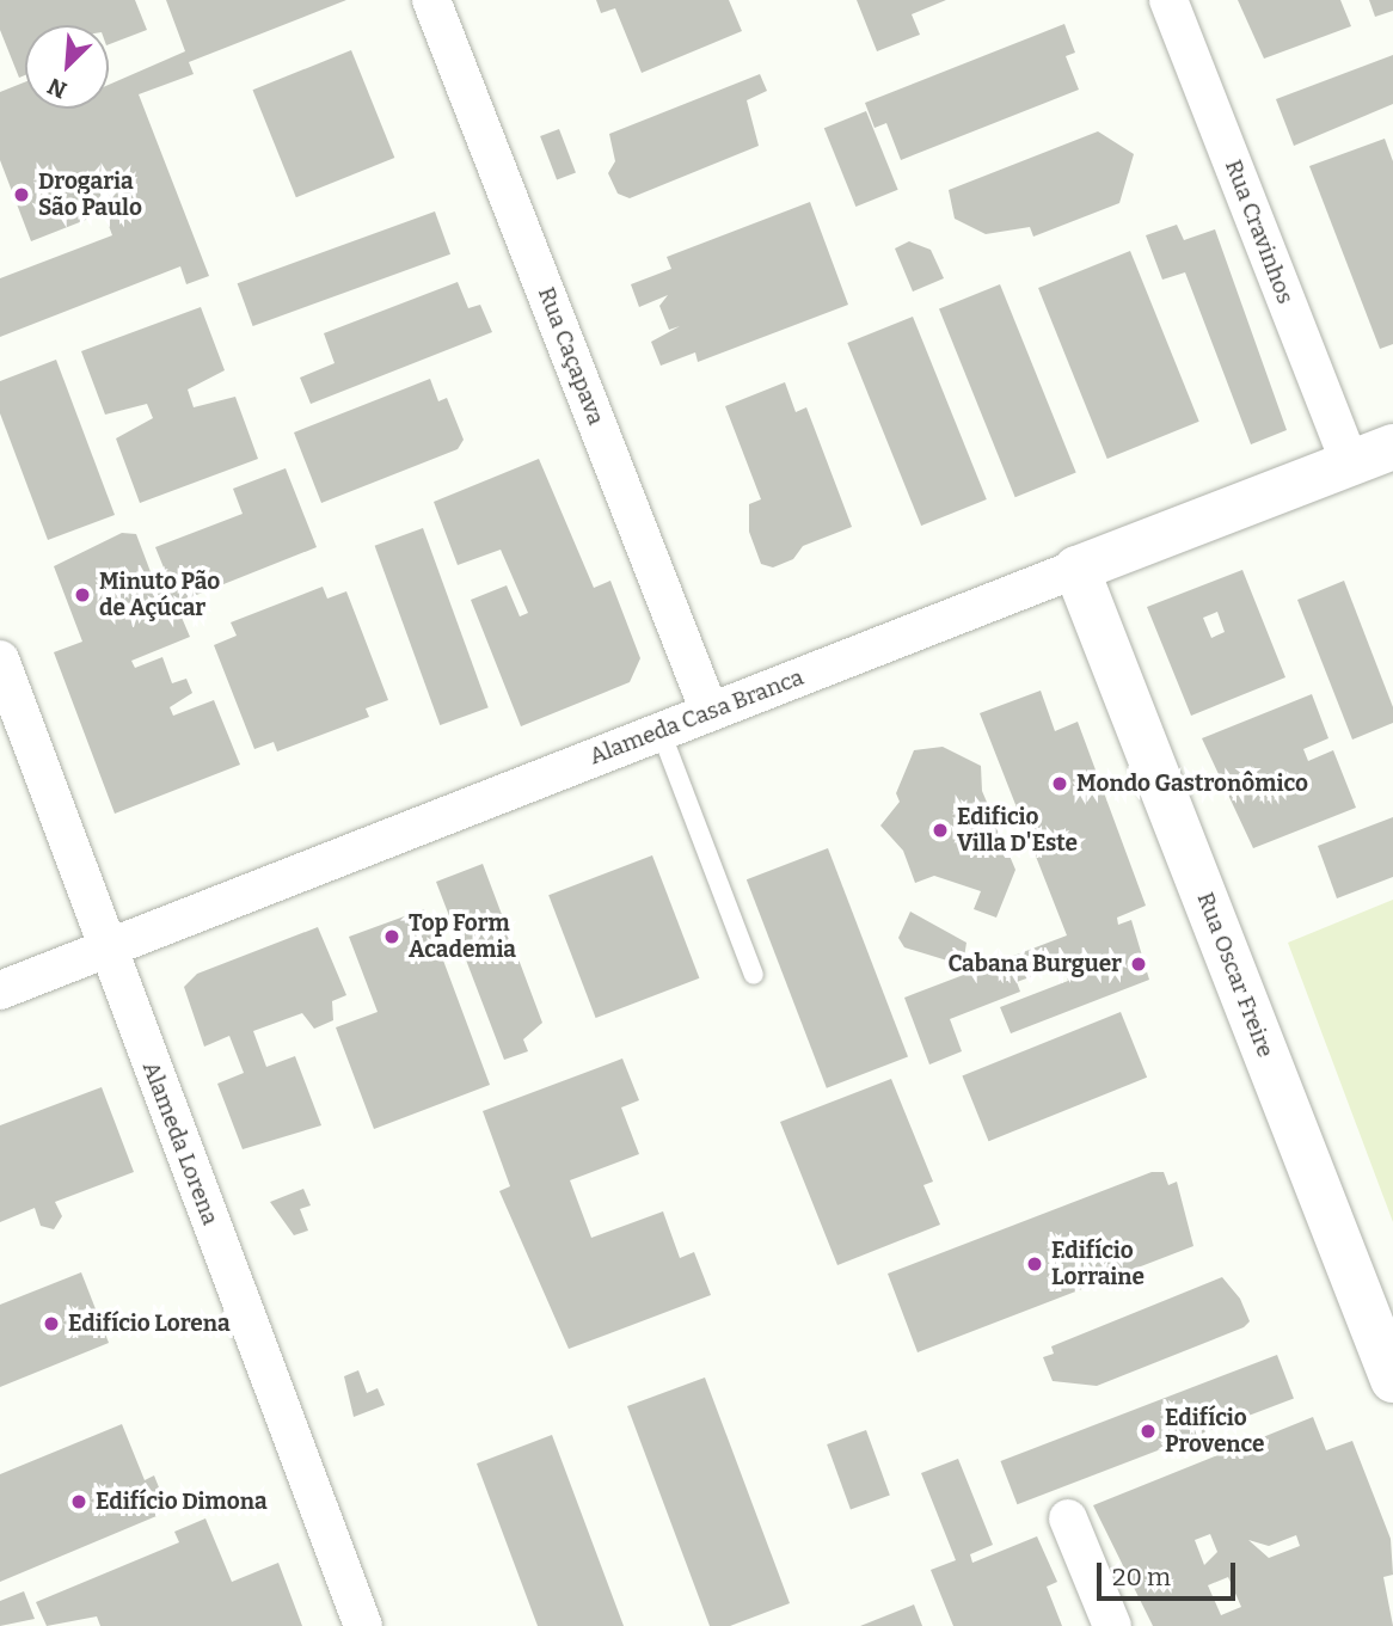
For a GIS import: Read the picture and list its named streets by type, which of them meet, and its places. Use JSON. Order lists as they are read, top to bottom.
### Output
{
  "streets": {
    "street": [
      "Rua Cravinhos",
      "Rua Caçapava",
      "Alameda Casa Branca",
      "Rua Oscar Freire",
      "Alameda Lorena"
    ]
  },
  "crossings": [
    ["Rua Cravinhos", "Alameda Casa Branca"],
    ["Rua Caçapava", "Alameda Casa Branca"],
    ["Alameda Casa Branca", "Rua Oscar Freire"],
    ["Alameda Casa Branca", "Alameda Lorena"]
  ],
  "places": [
    "Drogaria São Paulo",
    "Minuto Pão de Açúcar",
    "Mondo Gastronômico",
    "Edificio Villa D'Este",
    "Top Form Academia",
    "Cabana Burguer",
    "Edifício Lorraine",
    "Edifício Lorena",
    "Edifício Provence",
    "Edifício Dimona"
  ],
  "scale_bar": "20 m",
  "north": "bottom left"
}
